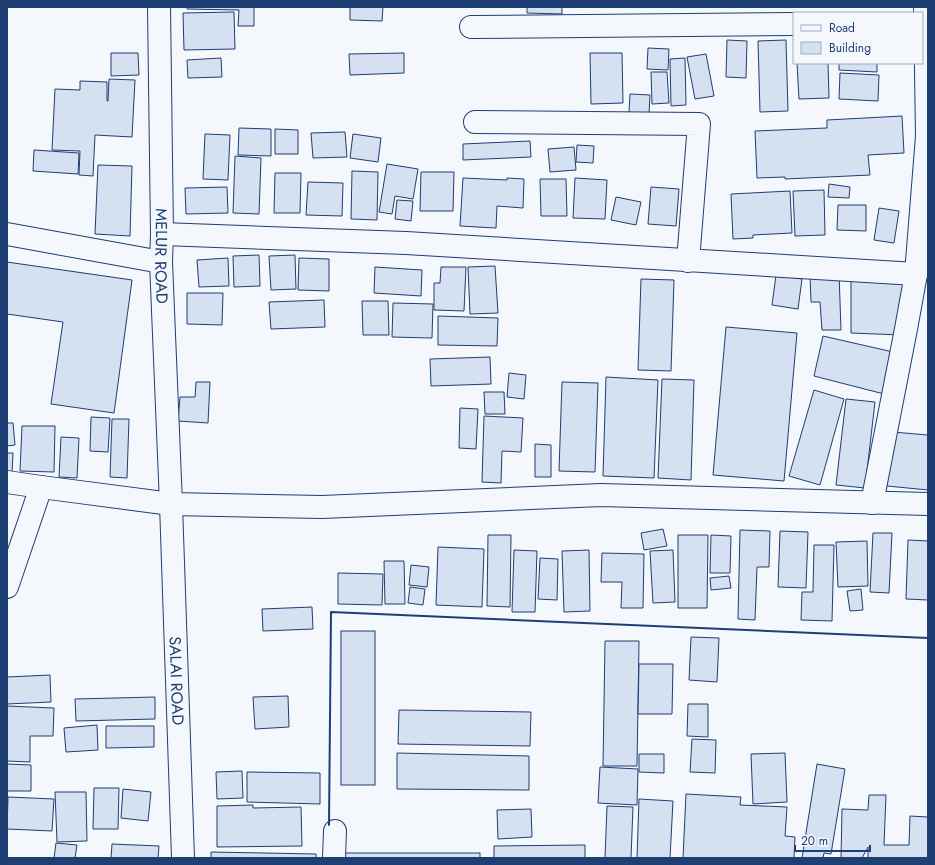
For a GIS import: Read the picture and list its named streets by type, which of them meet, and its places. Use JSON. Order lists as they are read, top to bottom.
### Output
{
  "streets": {
    "street": ["MELUR ROAD", "SALAI ROAD"]
  },
  "crossings": [
    ["MELUR ROAD", "SALAI ROAD"]
  ],
  "legend": ["Road", "Building"],
  "scale_bar": "20 m"
}
